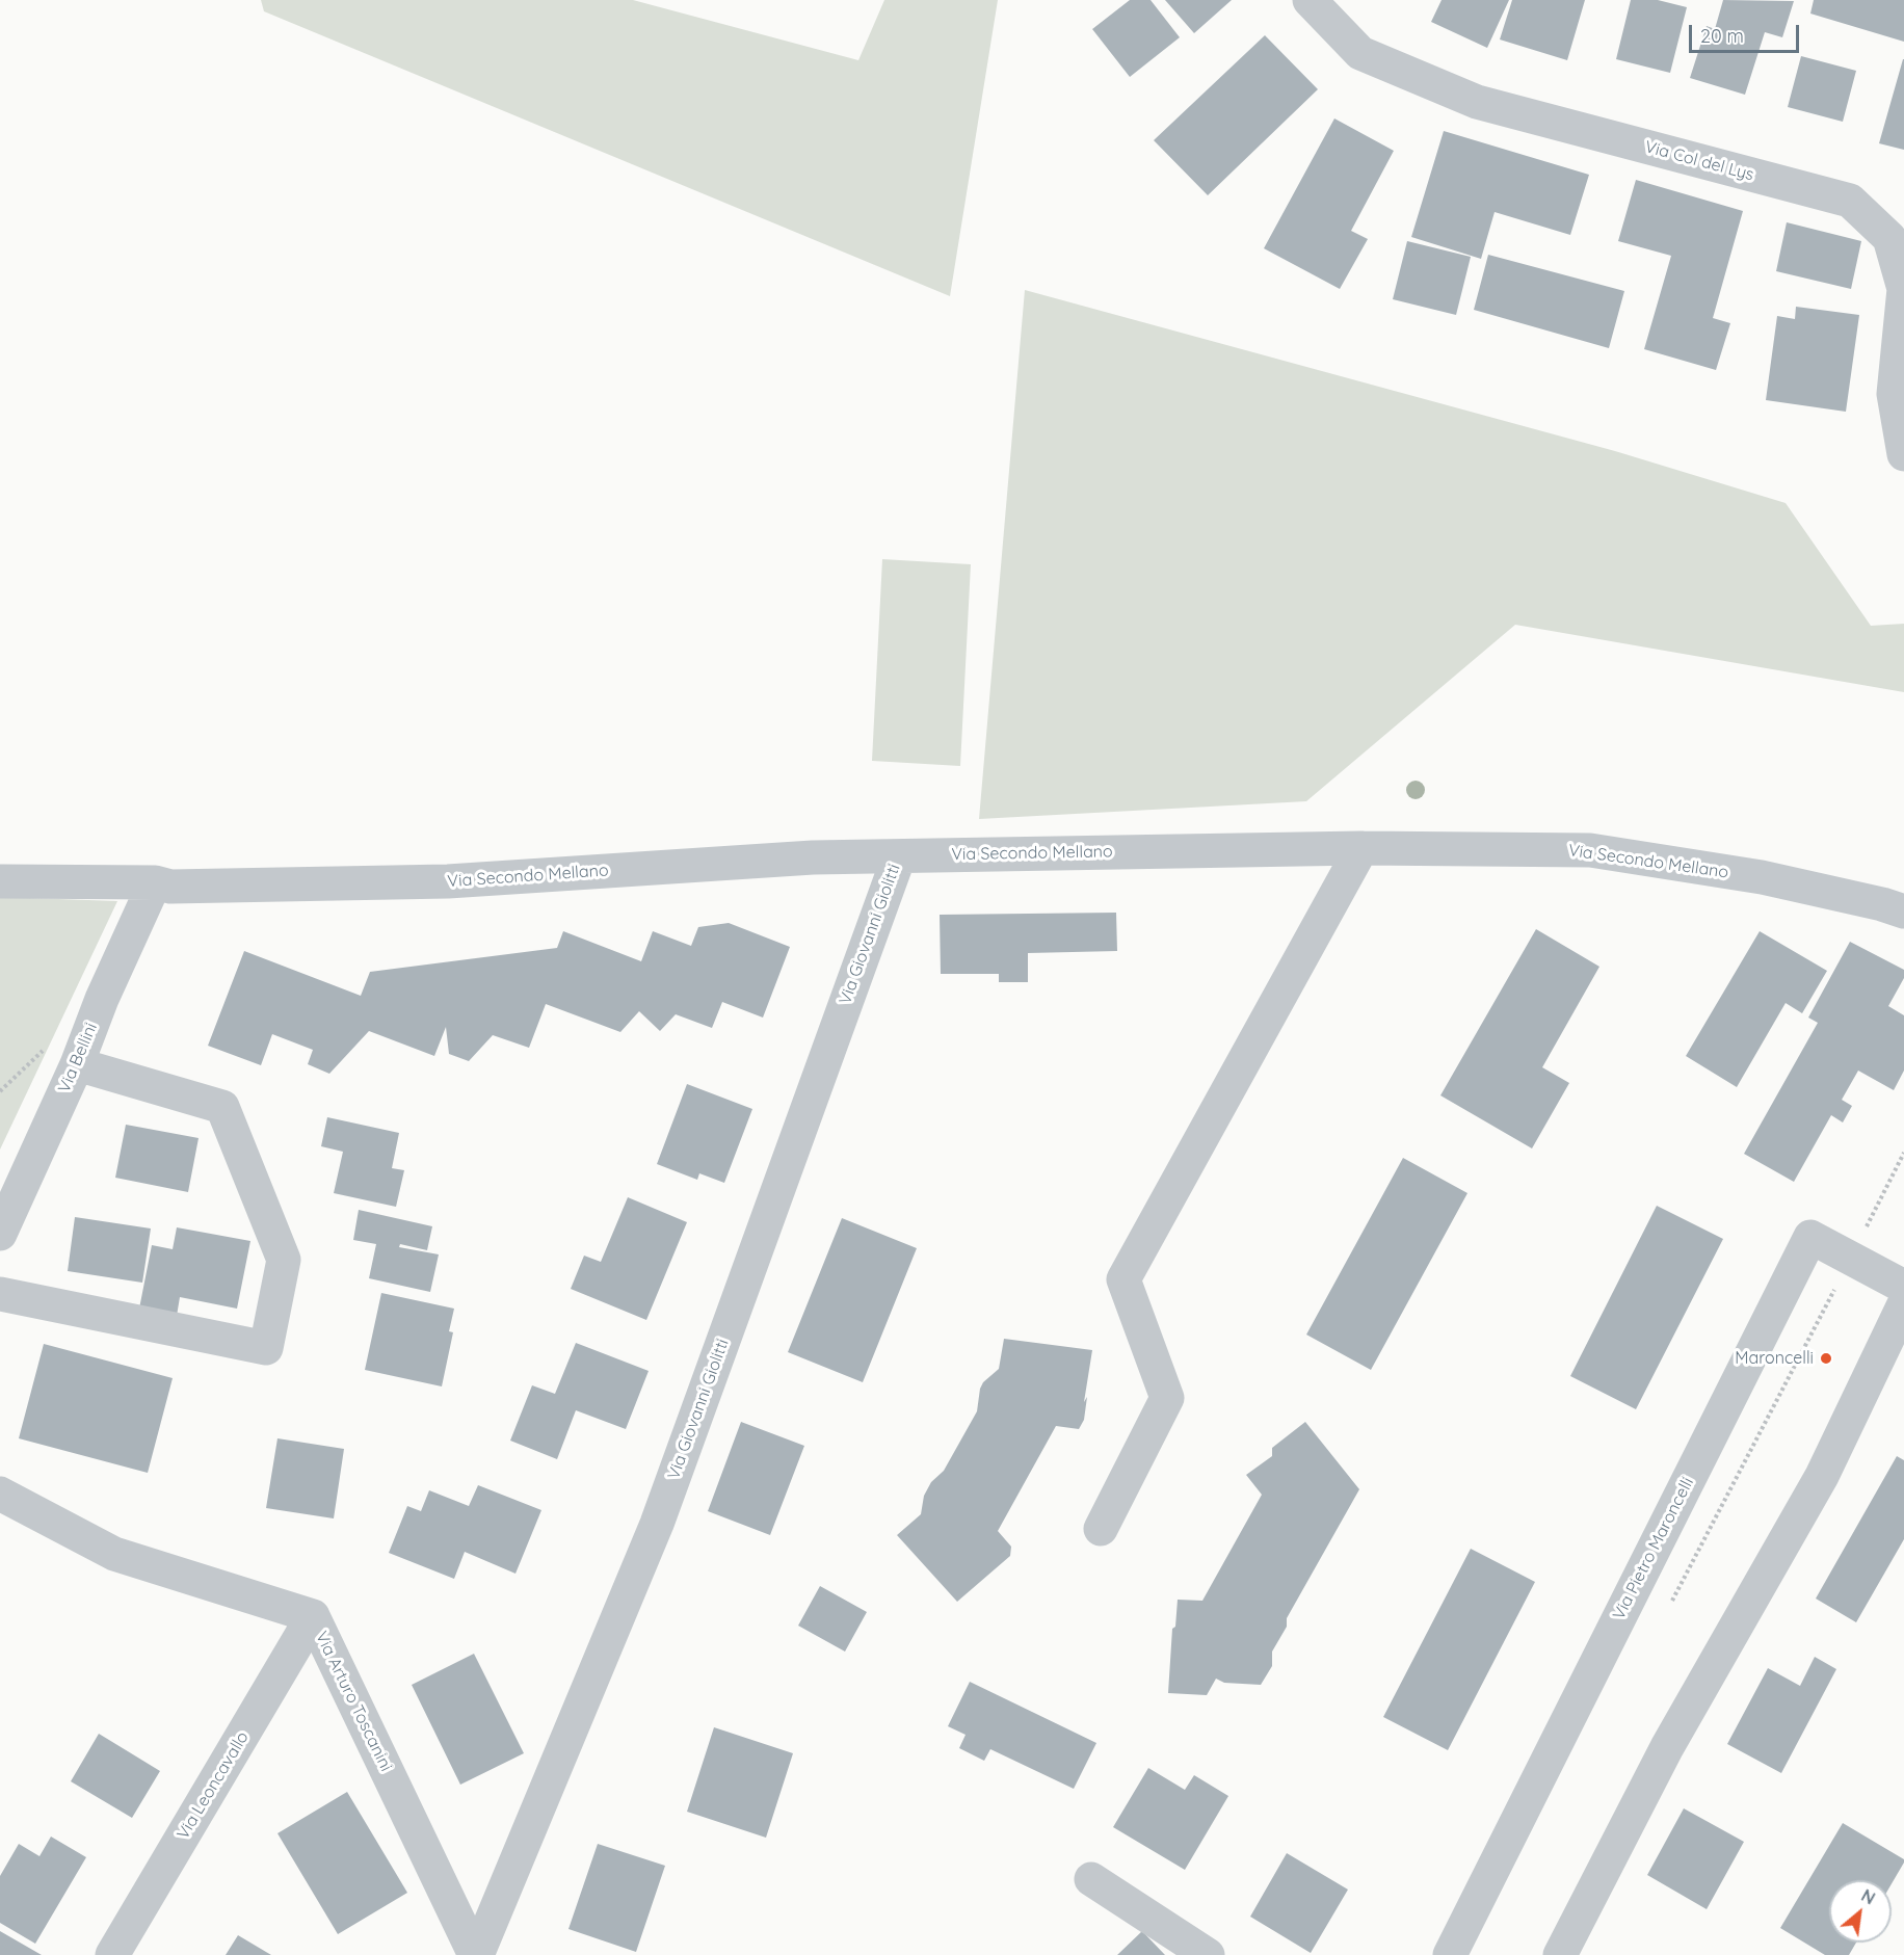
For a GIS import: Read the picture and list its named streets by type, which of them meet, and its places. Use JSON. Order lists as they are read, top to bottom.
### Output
{
  "streets": {
    "street": [
      "Via Col del Lys",
      "Via Secondo Mellano",
      "Via Giovanni Giolitti",
      "Via Bellini",
      "Via Pietro Maroncelli",
      "Via Arturo Toscanini",
      "Via Leoncavallo"
    ]
  },
  "crossings": [
    ["Via Secondo Mellano", "Via Giovanni Giolitti"],
    ["Via Secondo Mellano", "Via Bellini"],
    ["Via Giovanni Giolitti", "Via Arturo Toscanini"],
    ["Via Arturo Toscanini", "Via Leoncavallo"]
  ],
  "places": ["Maroncelli"],
  "scale_bar": "20 m",
  "north": "top right"
}
